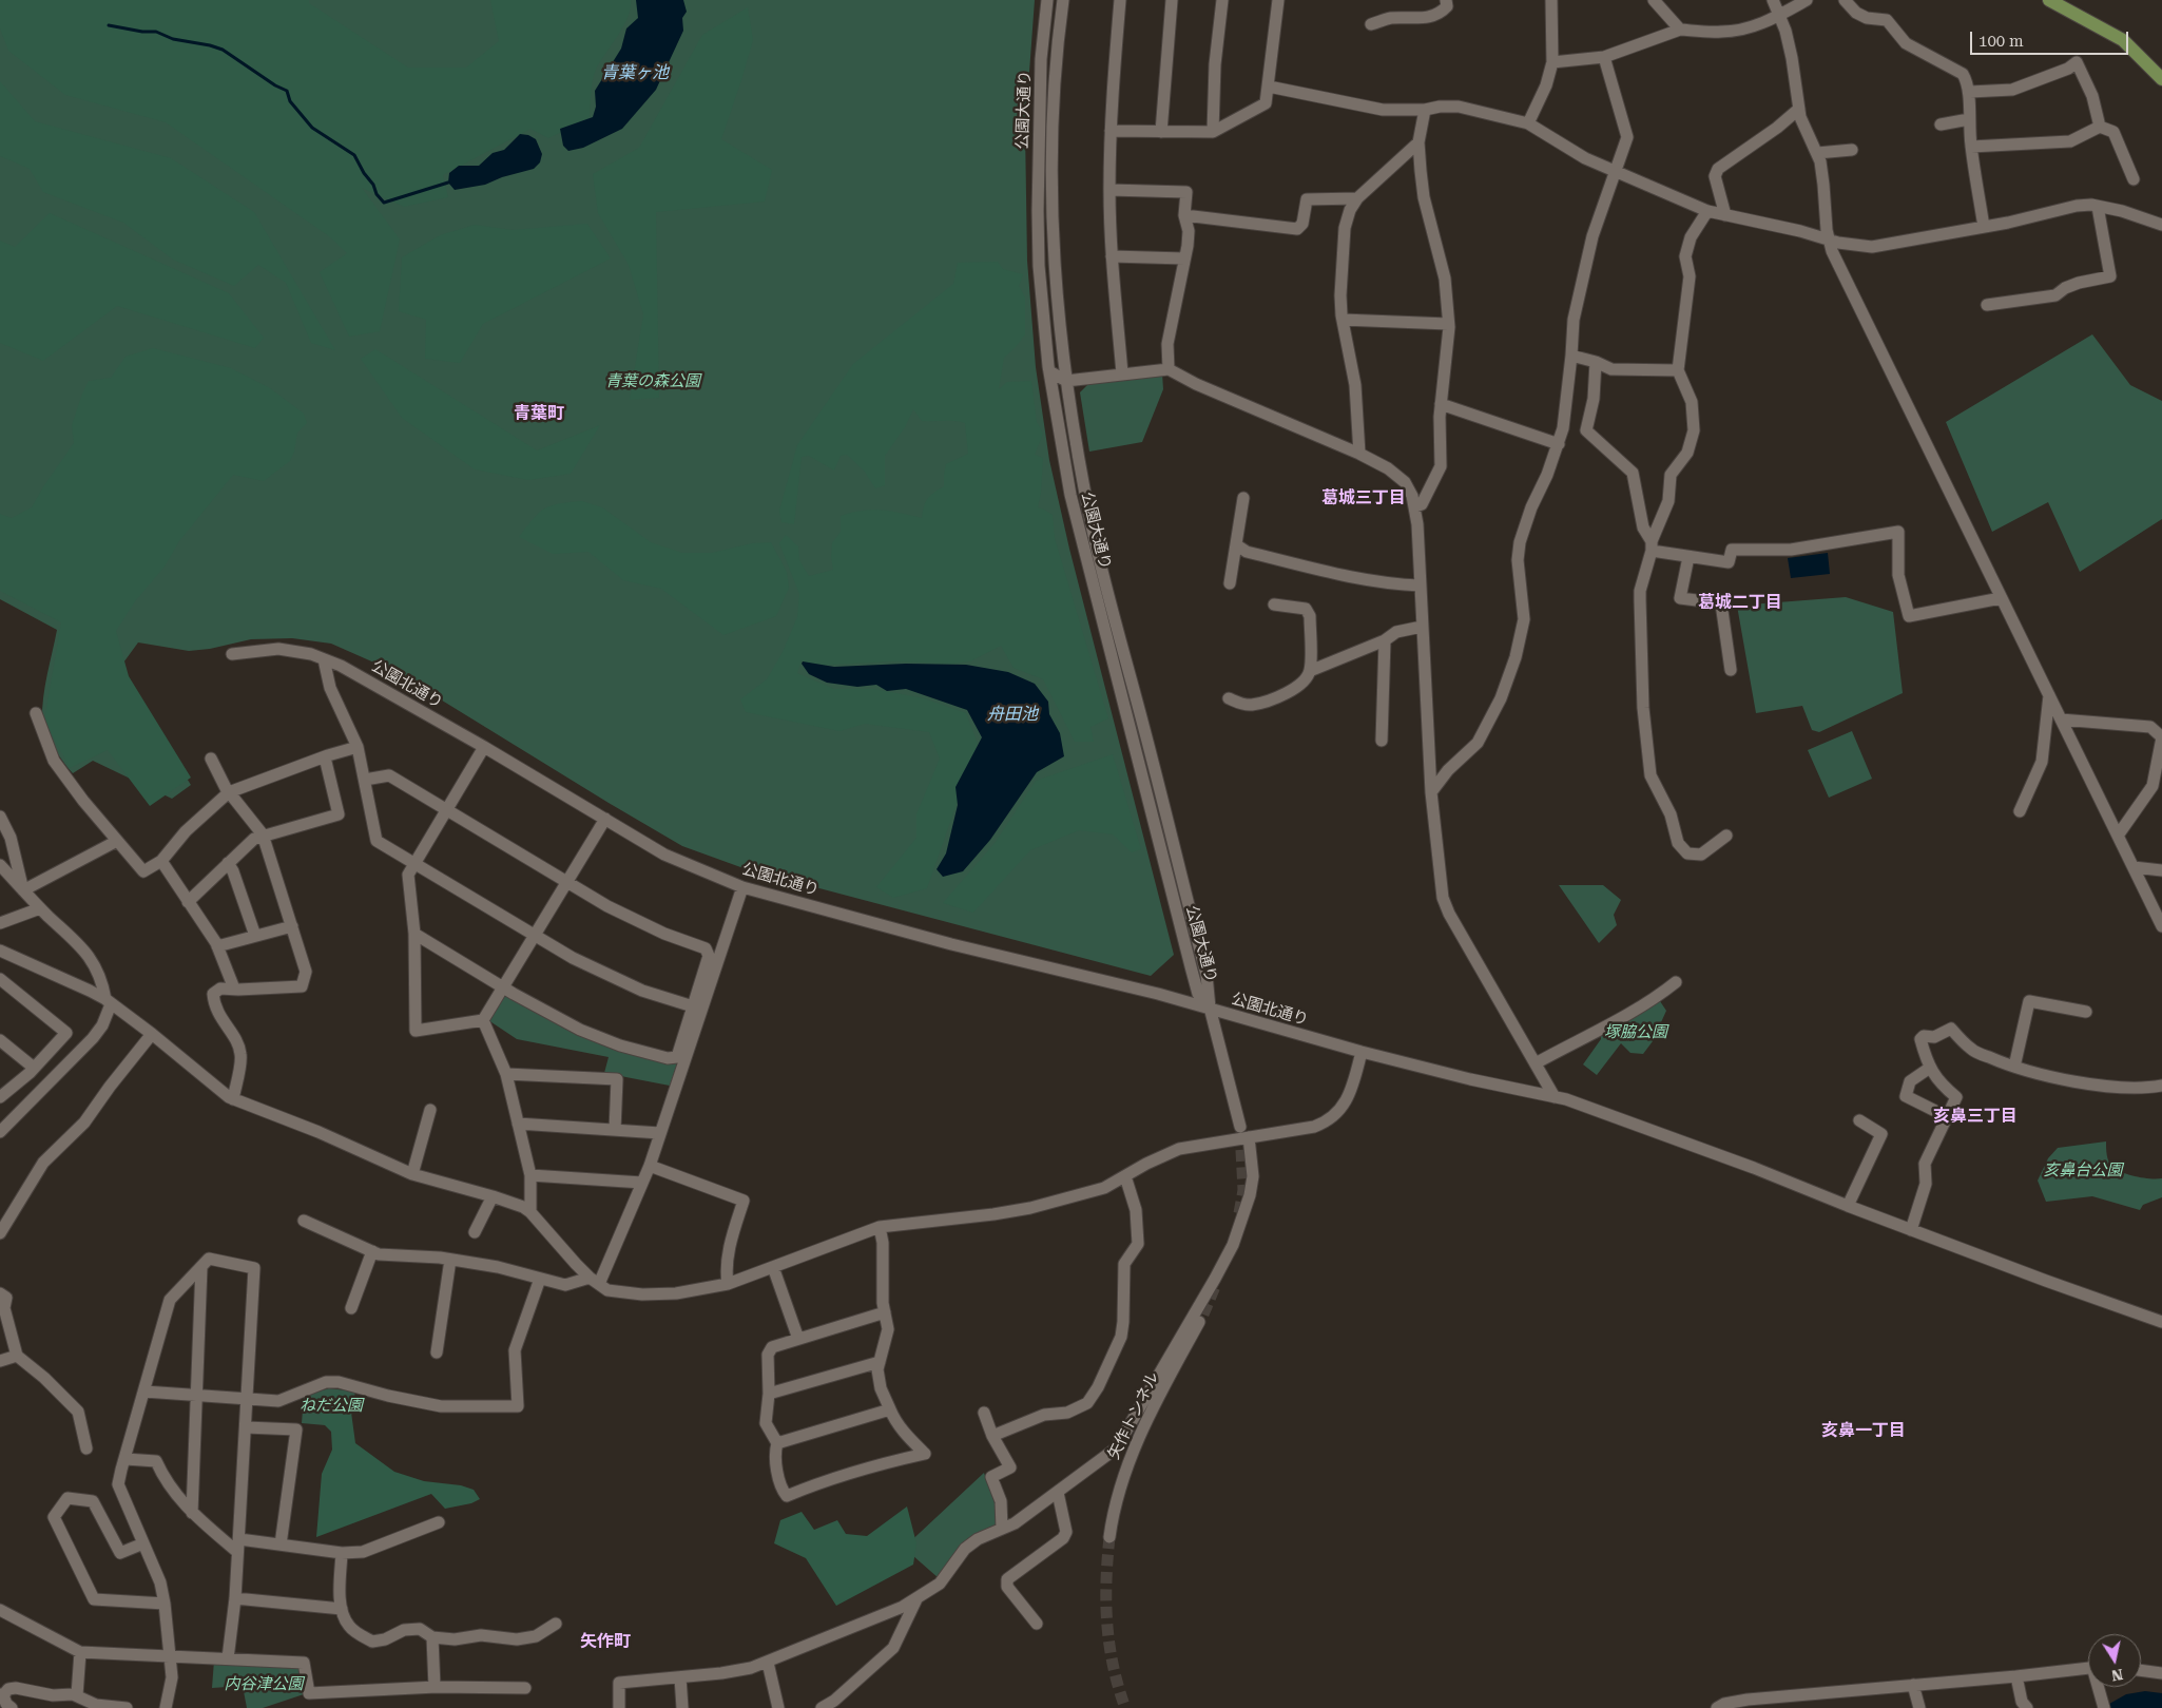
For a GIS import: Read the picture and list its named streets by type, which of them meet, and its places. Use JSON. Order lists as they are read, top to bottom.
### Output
{
  "streets": {
    "street": ["公園大通り", "公園北通り", "矢作トンネル"]
  },
  "crossings": [
    ["公園大通り", "公園北通り"]
  ],
  "districts": [
    "青葉町",
    "葛城三丁目",
    "葛城二丁目",
    "亥鼻三丁目",
    "亥鼻一丁目",
    "矢作町"
  ],
  "water": ["青葉ヶ池", "舟田池"],
  "parks": [
    "青葉の森公園",
    "塚脇公園",
    "亥鼻台公園",
    "ねだ公園",
    "内谷津公園"
  ],
  "scale_bar": "100 m",
  "north": "bottom"
}
